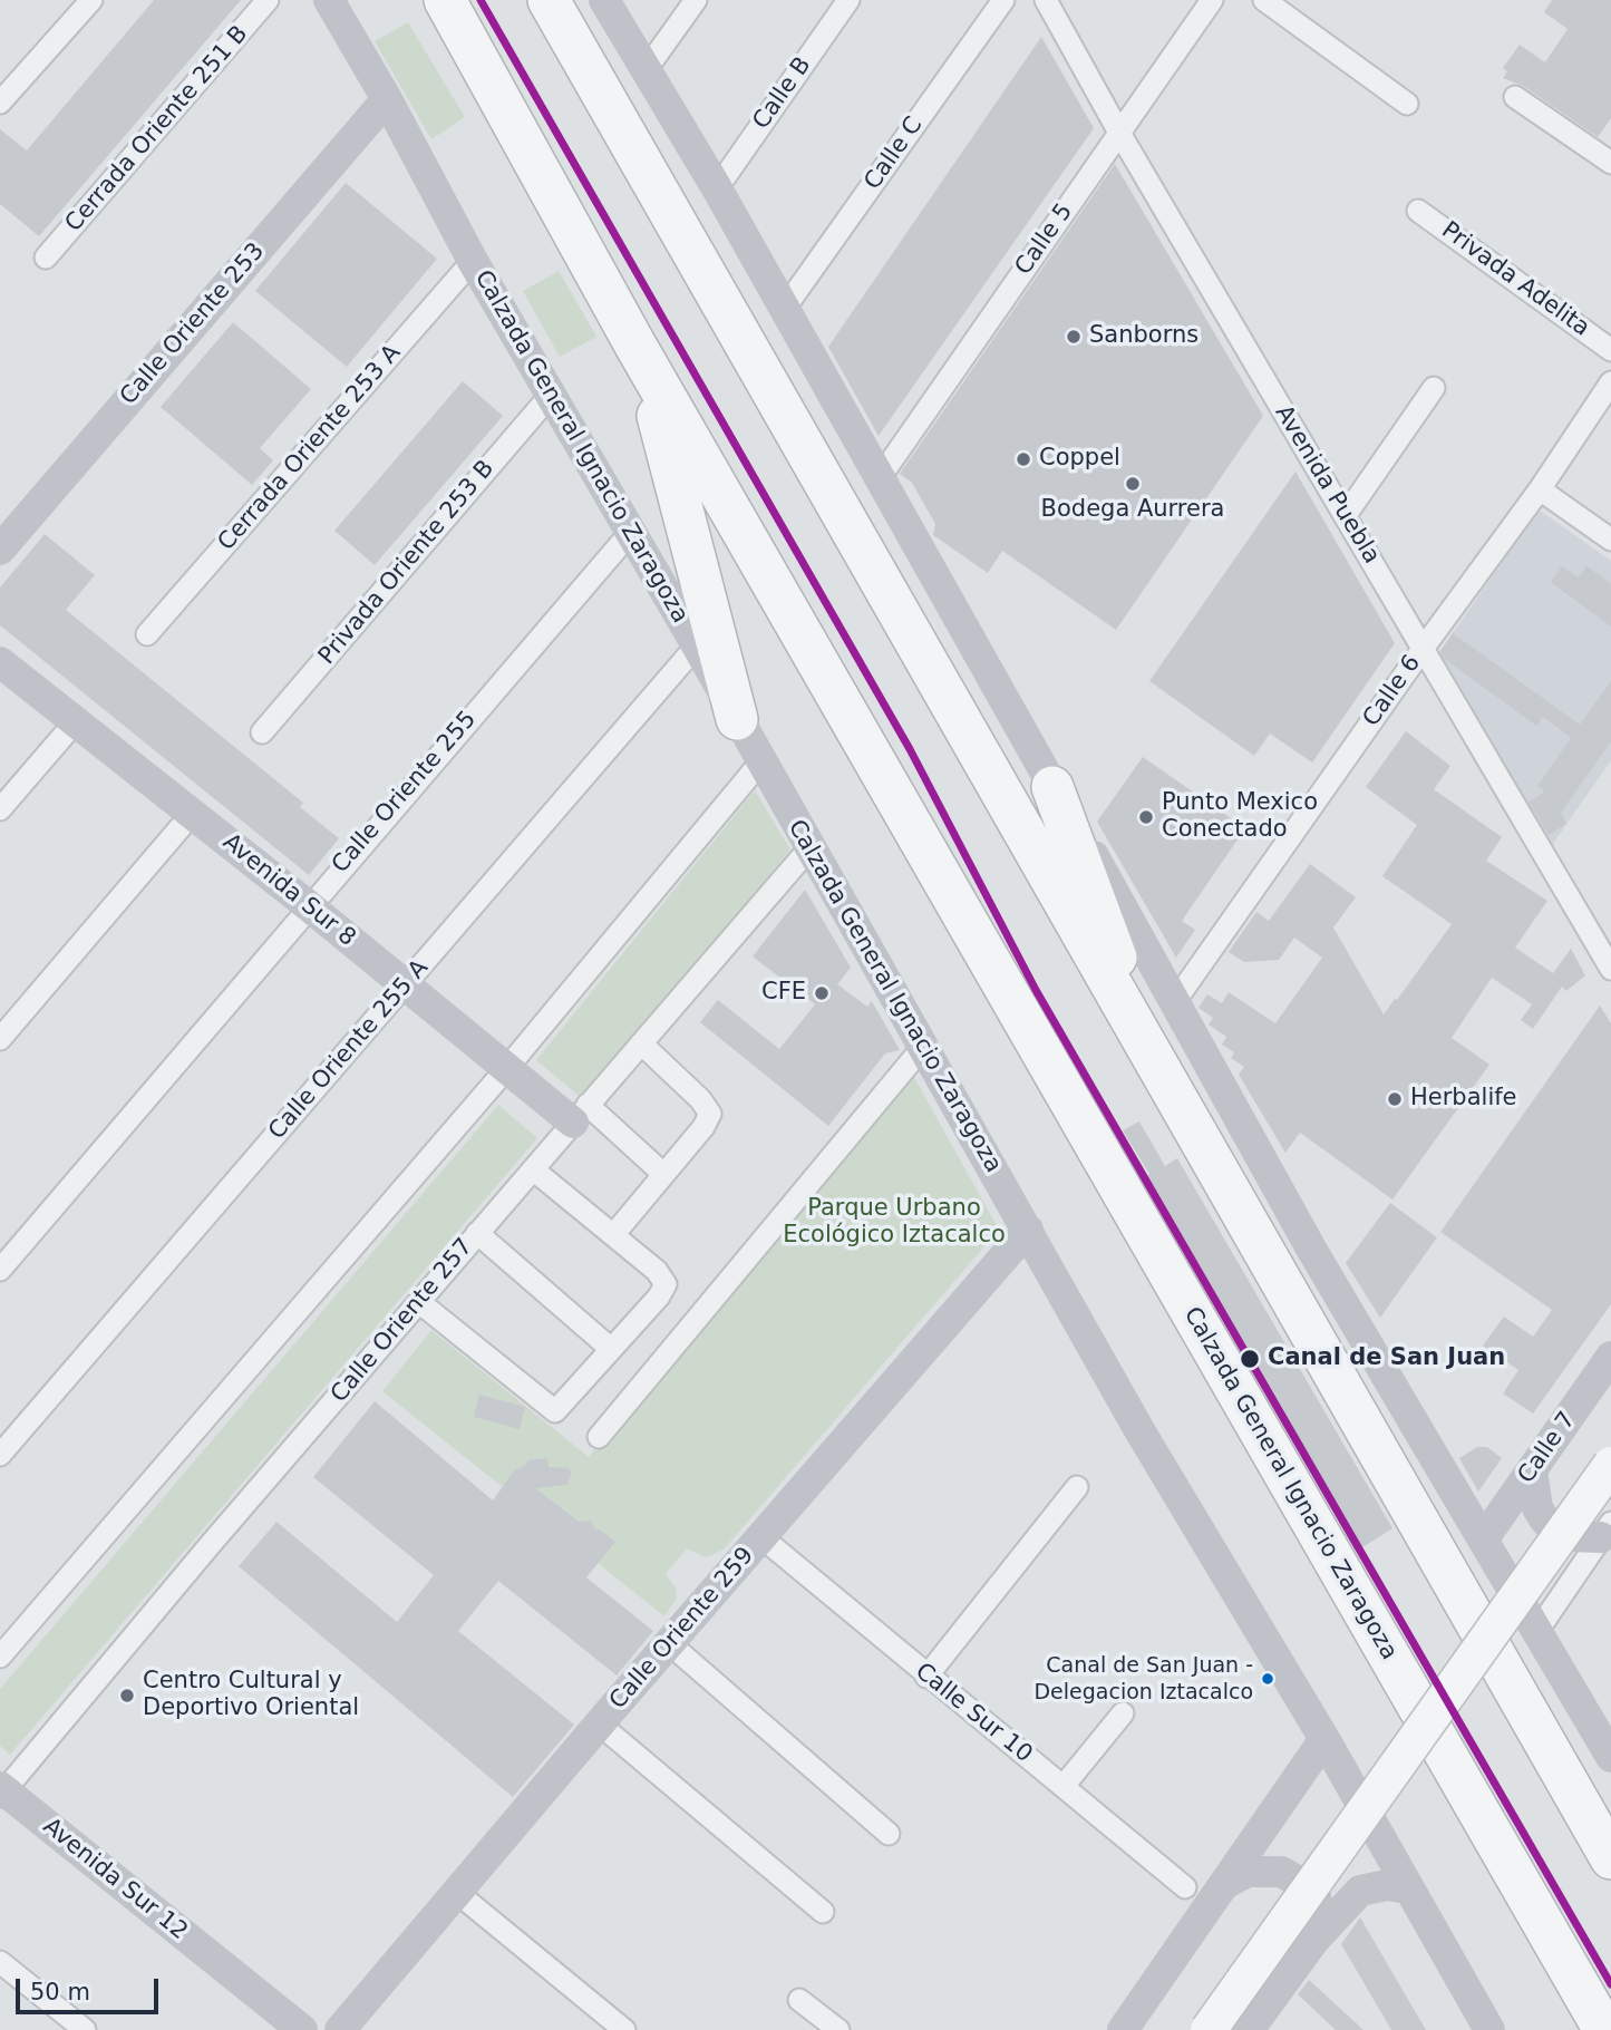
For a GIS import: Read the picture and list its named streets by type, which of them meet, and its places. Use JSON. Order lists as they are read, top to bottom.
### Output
{
  "streets": {
    "highway": ["Calzada General Ignacio Zaragoza"],
    "main road": [
      "Calle Oriente 253",
      "Avenida Sur 8",
      "Calle 7",
      "Calle Oriente 259",
      "Avenida Sur 12"
    ],
    "street": [
      "Calle B",
      "Cerrada Oriente 251 B",
      "Calle C",
      "Calle 5",
      "Privada Adelita",
      "Cerrada Oriente 253 A",
      "Avenida Puebla",
      "Privada Oriente 253 B",
      "Calle 6",
      "Calle Oriente 255",
      "Calle Oriente 255 A",
      "Calle Oriente 257",
      "Calle Sur 10"
    ]
  },
  "crossings": [
    ["Calle 5", "Avenida Puebla"],
    ["Calle Oriente 253", "Calzada General Ignacio Zaragoza"],
    ["Calzada General Ignacio Zaragoza", "Cerrada Oriente 253 A"],
    ["Calzada General Ignacio Zaragoza", "Privada Oriente 253 B"],
    ["Calzada General Ignacio Zaragoza", "Calle Oriente 255"],
    ["Calzada General Ignacio Zaragoza", "Calle Oriente 255 A"],
    ["Calzada General Ignacio Zaragoza", "Calle Oriente 257"],
    ["Calzada General Ignacio Zaragoza", "Calle Oriente 259"],
    ["Avenida Puebla", "Calle 6"],
    ["Calle Oriente 255", "Avenida Sur 8"],
    ["Avenida Sur 8", "Calle Oriente 255 A"],
    ["Avenida Sur 8", "Calle Oriente 257"],
    ["Calle Oriente 257", "Avenida Sur 12"],
    ["Calle Oriente 259", "Calle Sur 10"]
  ],
  "parks": ["Parque Urbano Ecológico Iztacalco"],
  "places": [
    "Sanborns",
    "Coppel",
    "Bodega Aurrera",
    "Punto Mexico Conectado",
    "CFE",
    "Herbalife",
    "Canal de San Juan",
    "Canal de San Juan - Delegacion Iztacalco",
    "Centro Cultural y Deportivo Oriental"
  ],
  "scale_bar": "50 m"
}
